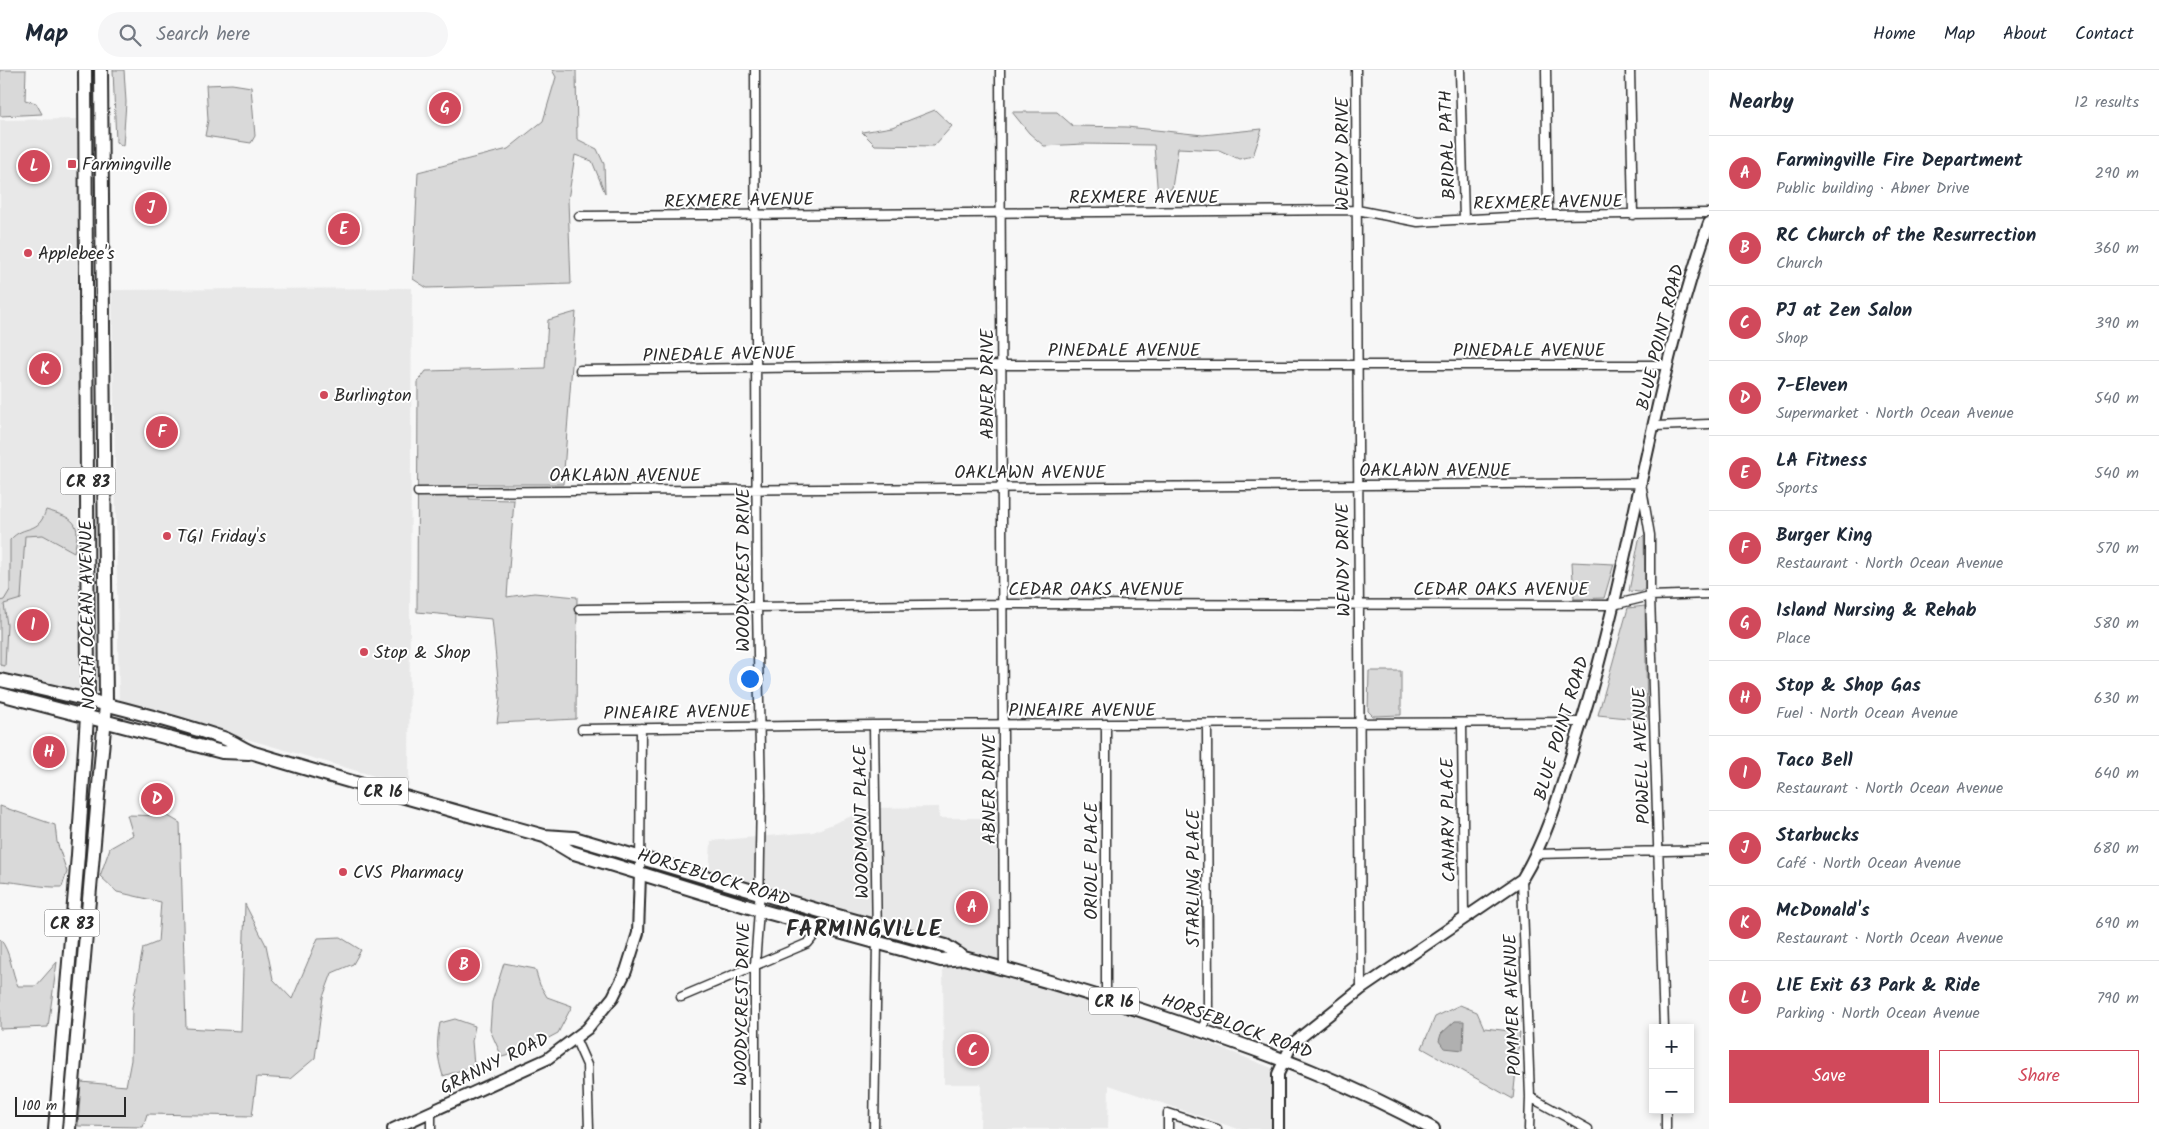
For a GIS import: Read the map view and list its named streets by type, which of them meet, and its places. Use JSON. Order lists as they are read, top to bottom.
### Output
{
  "streets": {
    "main road": [
      "CR 83",
      "NORTH OCEAN AVENUE",
      "CR 16",
      "HORSEBLOCK ROAD"
    ],
    "street": [
      "BRIDAL PATH",
      "WENDY DRIVE",
      "REXMERE AVENUE",
      "BLUE POINT ROAD",
      "PINEDALE AVENUE",
      "ABNER DRIVE",
      "OAKLAWN AVENUE",
      "WOODYCREST DRIVE",
      "CEDAR OAKS AVENUE",
      "PINEAIRE AVENUE",
      "POWELL AVENUE",
      "CANARY PLACE",
      "WOODMONT PLACE",
      "ORIOLE PLACE",
      "STARLING PLACE",
      "POMMER AVENUE",
      "GRANNY ROAD"
    ]
  },
  "crossings": [
    ["BRIDAL PATH", "REXMERE AVENUE"],
    ["WENDY DRIVE", "REXMERE AVENUE"],
    ["WENDY DRIVE", "BLUE POINT ROAD"],
    ["WENDY DRIVE", "PINEDALE AVENUE"],
    ["WENDY DRIVE", "OAKLAWN AVENUE"],
    ["WENDY DRIVE", "CEDAR OAKS AVENUE"],
    ["WENDY DRIVE", "PINEAIRE AVENUE"],
    ["REXMERE AVENUE", "ABNER DRIVE"],
    ["REXMERE AVENUE", "WOODYCREST DRIVE"],
    ["BLUE POINT ROAD", "PINEDALE AVENUE"],
    ["BLUE POINT ROAD", "OAKLAWN AVENUE"],
    ["BLUE POINT ROAD", "CEDAR OAKS AVENUE"],
    ["BLUE POINT ROAD", "PINEAIRE AVENUE"],
    ["BLUE POINT ROAD", "POWELL AVENUE"],
    ["BLUE POINT ROAD", "CANARY PLACE"],
    ["BLUE POINT ROAD", "HORSEBLOCK ROAD"],
    ["BLUE POINT ROAD", "POMMER AVENUE"],
    ["PINEDALE AVENUE", "ABNER DRIVE"],
    ["PINEDALE AVENUE", "WOODYCREST DRIVE"],
    ["ABNER DRIVE", "OAKLAWN AVENUE"],
    ["ABNER DRIVE", "CEDAR OAKS AVENUE"],
    ["ABNER DRIVE", "PINEAIRE AVENUE"],
    ["ABNER DRIVE", "HORSEBLOCK ROAD"],
    ["OAKLAWN AVENUE", "WOODYCREST DRIVE"],
    ["OAKLAWN AVENUE", "POWELL AVENUE"],
    ["WOODYCREST DRIVE", "CEDAR OAKS AVENUE"],
    ["WOODYCREST DRIVE", "PINEAIRE AVENUE"],
    ["WOODYCREST DRIVE", "HORSEBLOCK ROAD"],
    ["CEDAR OAKS AVENUE", "POWELL AVENUE"],
    ["NORTH OCEAN AVENUE", "HORSEBLOCK ROAD"],
    ["PINEAIRE AVENUE", "CANARY PLACE"],
    ["PINEAIRE AVENUE", "WOODMONT PLACE"],
    ["PINEAIRE AVENUE", "ORIOLE PLACE"],
    ["PINEAIRE AVENUE", "STARLING PLACE"],
    ["WOODMONT PLACE", "HORSEBLOCK ROAD"],
    ["ORIOLE PLACE", "HORSEBLOCK ROAD"],
    ["HORSEBLOCK ROAD", "STARLING PLACE"],
    ["HORSEBLOCK ROAD", "GRANNY ROAD"]
  ],
  "districts": ["FARMINGVILLE"],
  "places": {
    "transit": ["Farmingville"],
    "other": [
      "Applebee's",
      "Burlington",
      "TGI Friday's",
      "Stop & Shop",
      "CVS Pharmacy"
    ]
  },
  "scale_bar": "100 m",
  "page": {
    "header": "Map",
    "search": "Search here",
    "nav": [
      "Home",
      "Map",
      "About",
      "Contact"
    ],
    "heading": ["Nearby", "12 results"],
    "pins": [
      "G",
      "L",
      "J",
      "E",
      "K",
      "F",
      "I",
      "H",
      "D",
      "A",
      "B",
      "C"
    ],
    "list": [
      {
        "mark": "A",
        "name": "Farmingville Fire Department",
        "note": "Public building · Abner Drive",
        "value": "290 m"
      },
      {
        "mark": "B",
        "name": "RC Church of the Resurrection",
        "note": "Church",
        "value": "360 m"
      },
      {
        "mark": "C",
        "name": "PJ at Zen Salon",
        "note": "Shop",
        "value": "390 m"
      },
      {
        "mark": "D",
        "name": "7-Eleven",
        "note": "Supermarket · North Ocean Avenue",
        "value": "540 m"
      },
      {
        "mark": "E",
        "name": "LA Fitness",
        "note": "Sports",
        "value": "540 m"
      },
      {
        "mark": "F",
        "name": "Burger King",
        "note": "Restaurant · North Ocean Avenue",
        "value": "570 m"
      },
      {
        "mark": "G",
        "name": "Island Nursing & Rehab",
        "note": "Place",
        "value": "580 m"
      },
      {
        "mark": "H",
        "name": "Stop & Shop Gas",
        "note": "Fuel · North Ocean Avenue",
        "value": "630 m"
      },
      {
        "mark": "I",
        "name": "Taco Bell",
        "note": "Restaurant · North Ocean Avenue",
        "value": "640 m"
      },
      {
        "mark": "J",
        "name": "Starbucks",
        "note": "Café · North Ocean Avenue",
        "value": "680 m"
      },
      {
        "mark": "K",
        "name": "McDonald's",
        "note": "Restaurant · North Ocean Avenue",
        "value": "690 m"
      },
      {
        "mark": "L",
        "name": "LIE Exit 63 Park & Ride",
        "note": "Parking · North Ocean Avenue",
        "value": "790 m"
      }
    ],
    "map_buttons": ["+", "−"],
    "buttons": ["Save", "Share"],
    "scale": "100 m"
  }
}
